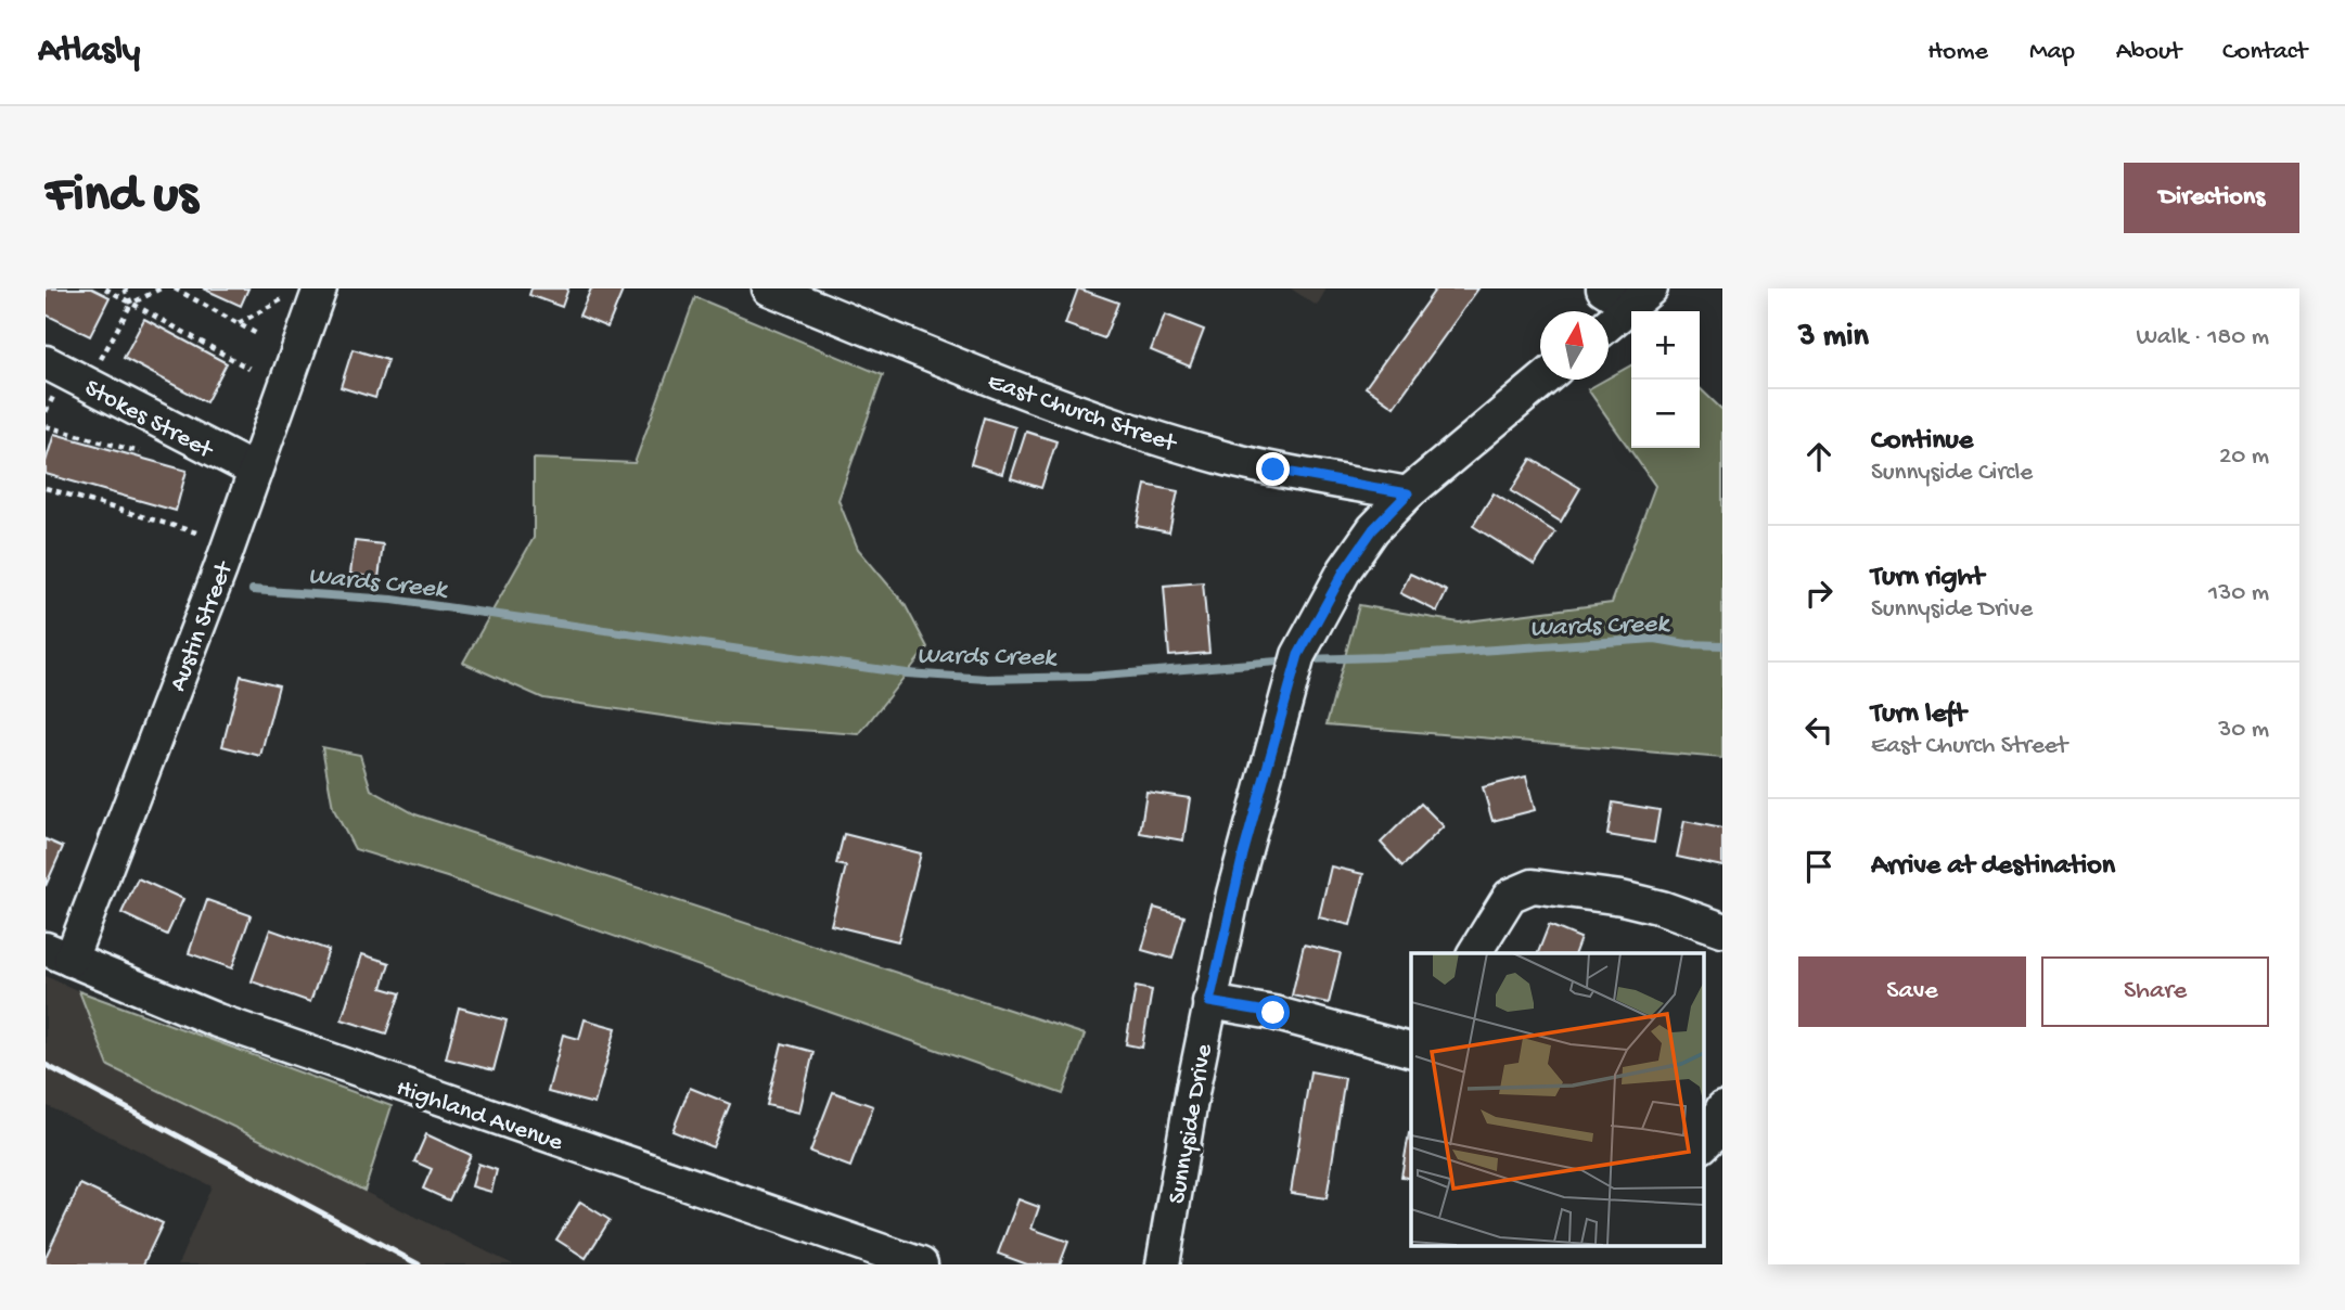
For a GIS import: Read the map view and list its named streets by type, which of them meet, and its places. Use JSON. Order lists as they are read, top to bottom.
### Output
{
  "streets": {
    "street": [
      "East Church Street",
      "Stokes Street",
      "Austin Street",
      "Highland Avenue",
      "Sunnyside Drive"
    ]
  },
  "crossings": [
    ["East Church Street", "Sunnyside Drive"],
    ["Stokes Street", "Austin Street"],
    ["Austin Street", "Highland Avenue"]
  ],
  "water": ["Wards Creek"],
  "north": "top",
  "page": {
    "header": "Atlasly",
    "nav": [
      "Home",
      "Map",
      "About",
      "Contact"
    ],
    "buttons": [
      "Directions",
      ["Save", "Share"]
    ],
    "title": "Find us",
    "heading": ["3 min", "Walk · 180 m"],
    "map_buttons": ["+", "−"],
    "list": [
      ["Continue", "Sunnyside Circle", "20 m"],
      ["Turn right", "Sunnyside Drive", "130 m"],
      ["Turn left", "East Church Street", "30 m"],
      "Arrive at destination"
    ]
  }
}
